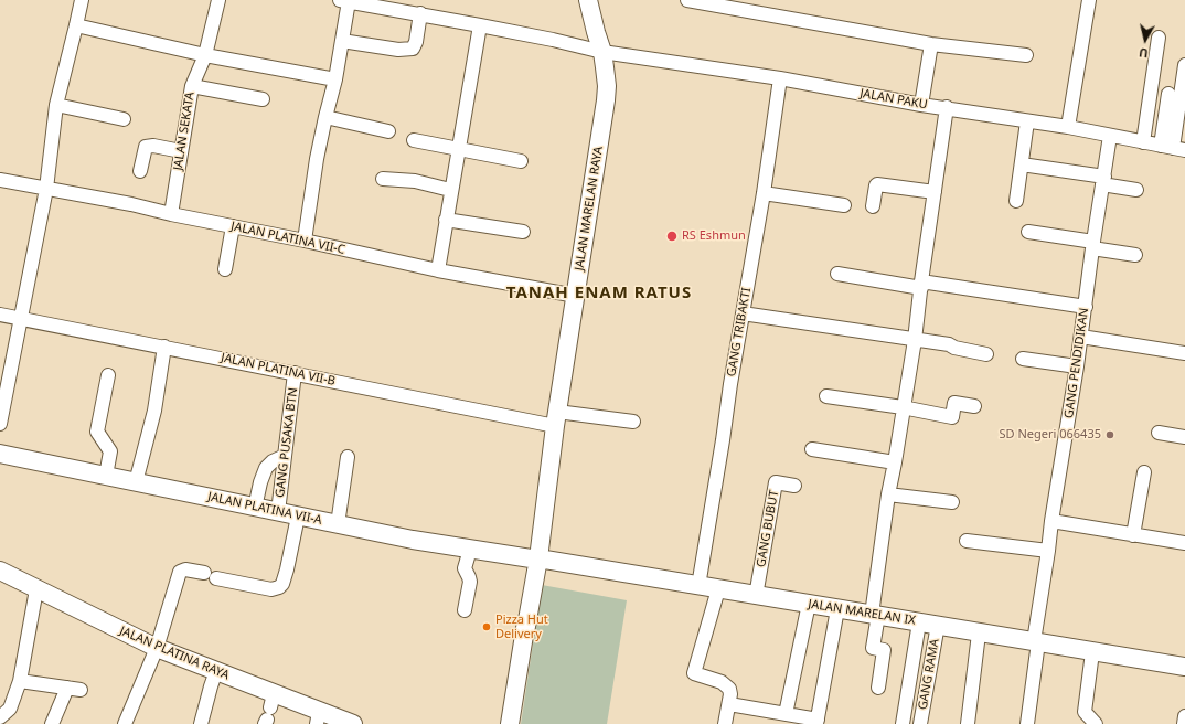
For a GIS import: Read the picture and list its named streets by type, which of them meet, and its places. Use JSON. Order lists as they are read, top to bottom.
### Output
{
  "streets": {
    "main road": [
      "JALAN MARELAN RAYA",
      "JALAN PLATINA VII-A",
      "JALAN MARELAN IX",
      "JALAN PLATINA RAYA"
    ],
    "street": [
      "JALAN PAKU",
      "JALAN SEKATA",
      "JALAN PLATINA VII-C",
      "GANG TRIBAKTI",
      "GANG PENDIDIKAN",
      "JALAN PLATINA VII-B",
      "GANG PUSAKA BTN",
      "GANG BUBUT",
      "GANG RAMA"
    ]
  },
  "crossings": [
    ["JALAN PAKU", "JALAN MARELAN RAYA"],
    ["JALAN PAKU", "GANG TRIBAKTI"],
    ["JALAN PAKU", "GANG PENDIDIKAN"],
    ["JALAN SEKATA", "JALAN PLATINA VII-C"],
    ["JALAN MARELAN RAYA", "JALAN PLATINA VII-C"],
    ["JALAN MARELAN RAYA", "JALAN PLATINA VII-B"],
    ["JALAN MARELAN RAYA", "JALAN PLATINA VII-A"],
    ["JALAN MARELAN RAYA", "JALAN MARELAN IX"],
    ["GANG TRIBAKTI", "JALAN MARELAN IX"],
    ["GANG PENDIDIKAN", "JALAN MARELAN IX"],
    ["JALAN PLATINA VII-B", "GANG PUSAKA BTN"],
    ["GANG PUSAKA BTN", "JALAN PLATINA VII-A"],
    ["JALAN PLATINA VII-A", "JALAN MARELAN IX"],
    ["GANG BUBUT", "JALAN MARELAN IX"],
    ["JALAN MARELAN IX", "GANG RAMA"]
  ],
  "districts": ["TANAH ENAM RATUS"],
  "places": ["RS Eshmun", "SD Negeri 066435", "Pizza Hut Delivery"],
  "north": "bottom"
}
